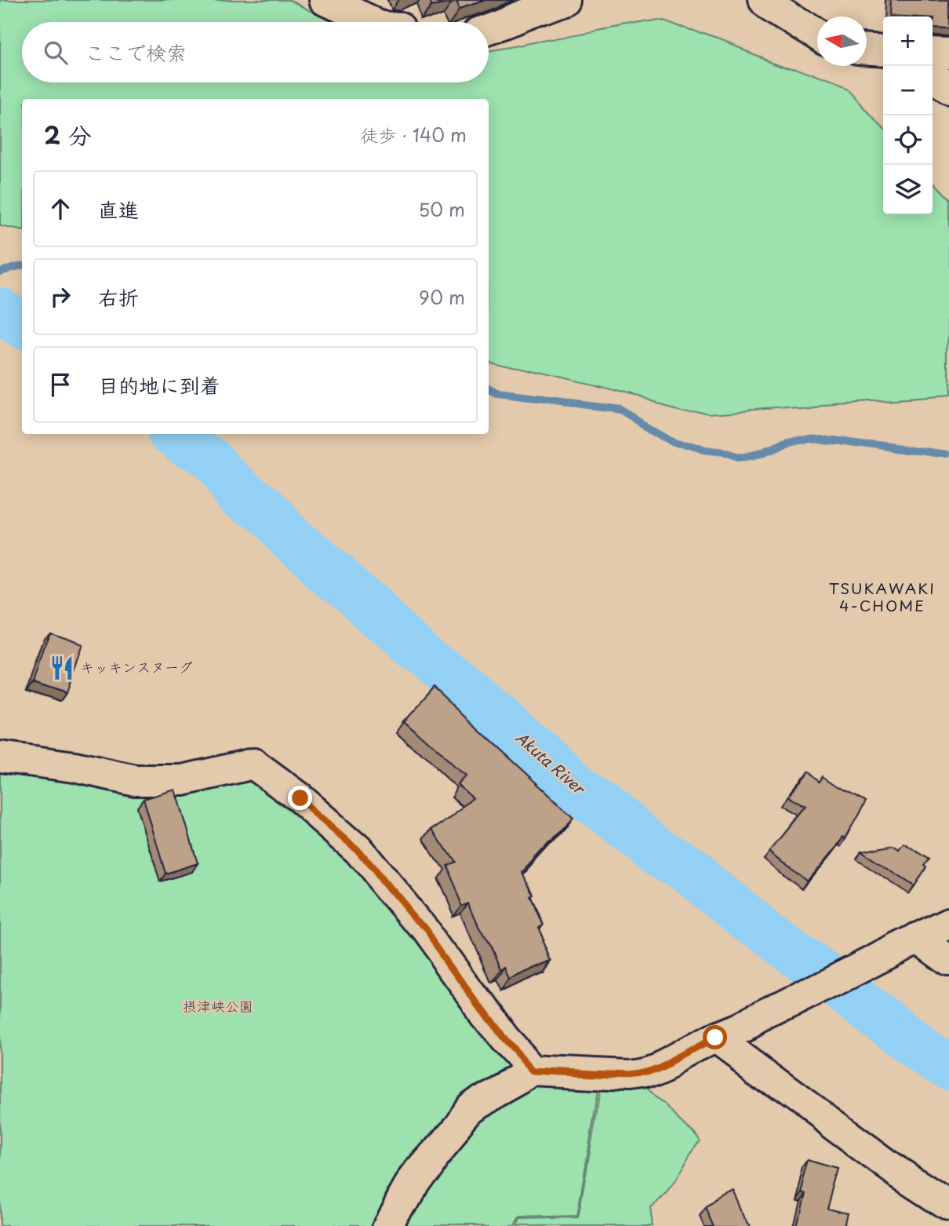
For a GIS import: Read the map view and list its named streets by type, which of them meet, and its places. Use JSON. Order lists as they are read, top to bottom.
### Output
{
  "districts": ["TSUKAWAKI 4-CHOME"],
  "water": ["Akuta River"],
  "parks": ["摂津峡公園"],
  "places": {
    "restaurant": ["キッキンスヌーグ"]
  },
  "north": "left",
  "page": {
    "map_buttons": ["+", "−"],
    "search": "ここで検索",
    "heading": ["2 分", "徒歩 · 140 m"],
    "list": [
      ["直進", "50 m"],
      ["右折", "90 m"],
      "目的地に到着"
    ]
  }
}
